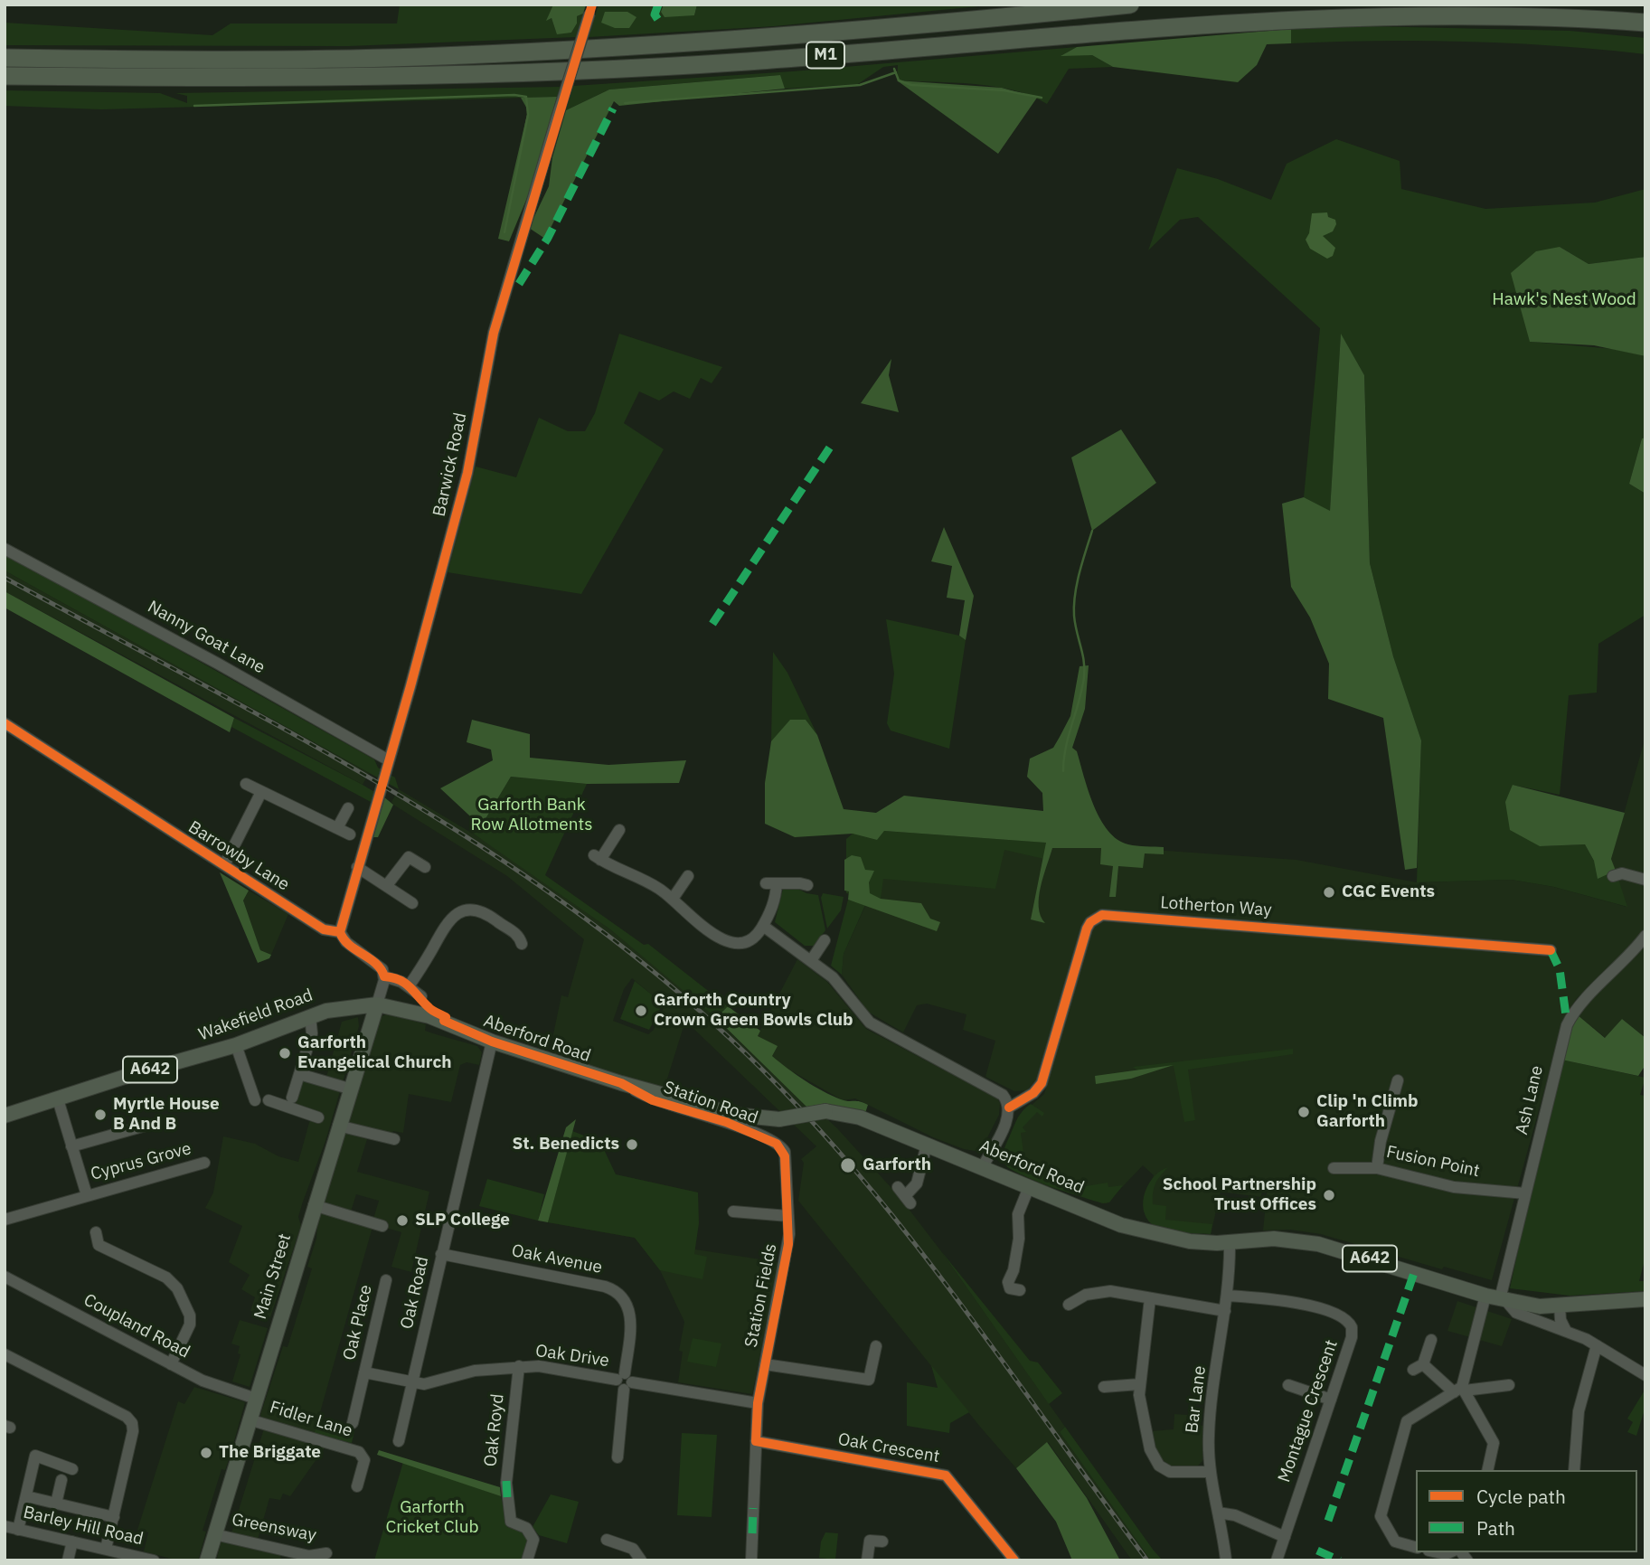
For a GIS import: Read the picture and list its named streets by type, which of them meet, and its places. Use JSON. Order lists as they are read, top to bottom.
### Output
{
  "streets": {
    "highway": ["M1"],
    "main road": [
      "Wakefield Road",
      "Aberford Road",
      "A642",
      "Main Street"
    ],
    "street": [
      "Barwick Road",
      "Nanny Goat Lane",
      "Barrowby Lane",
      "Lotherton Way",
      "Ash Lane",
      "Station Road",
      "Cyprus Grove",
      "Fusion Point",
      "Oak Avenue",
      "Oak Road",
      "Station Fields",
      "Oak Place",
      "Coupland Road",
      "Oak Drive",
      "Bar Lane",
      "Montague Crescent",
      "Fidler Lane",
      "Oak Royd",
      "Oak Crescent",
      "Barley Hill Road",
      "Greensway"
    ]
  },
  "crossings": [
    ["Barwick Road", "Nanny Goat Lane"],
    ["Barwick Road", "Barrowby Lane"],
    ["Wakefield Road", "Aberford Road"],
    ["Wakefield Road", "Main Street"],
    ["Aberford Road", "Ash Lane"],
    ["Aberford Road", "Station Road"],
    ["Aberford Road", "Main Street"],
    ["Aberford Road", "Oak Road"],
    ["Aberford Road", "Bar Lane"],
    ["Ash Lane", "Fusion Point"],
    ["Station Road", "Station Fields"],
    ["Oak Avenue", "Oak Road"],
    ["Oak Avenue", "Oak Drive"],
    ["Main Street", "Coupland Road"],
    ["Main Street", "Fidler Lane"],
    ["Main Street", "Greensway"],
    ["Oak Road", "Oak Place"],
    ["Oak Road", "Oak Drive"],
    ["Station Fields", "Oak Drive"],
    ["Station Fields", "Oak Crescent"],
    ["Oak Place", "Oak Drive"],
    ["Oak Drive", "Oak Royd"],
    ["Bar Lane", "Montague Crescent"]
  ],
  "parks": ["Hawk's Nest Wood", "Garforth Bank Row Allotments", "Garforth Cricket Club"],
  "places": [
    "CGC Events",
    "Garforth Country Crown Green Bowls Club",
    "Garforth Evangelical Church",
    "Clip 'n Climb Garforth",
    "Myrtle House B And B",
    "St. Benedicts",
    "Garforth",
    "School Partnership Trust Offices",
    "SLP College",
    "The Briggate"
  ],
  "legend": ["Cycle path", "Path"]
}
